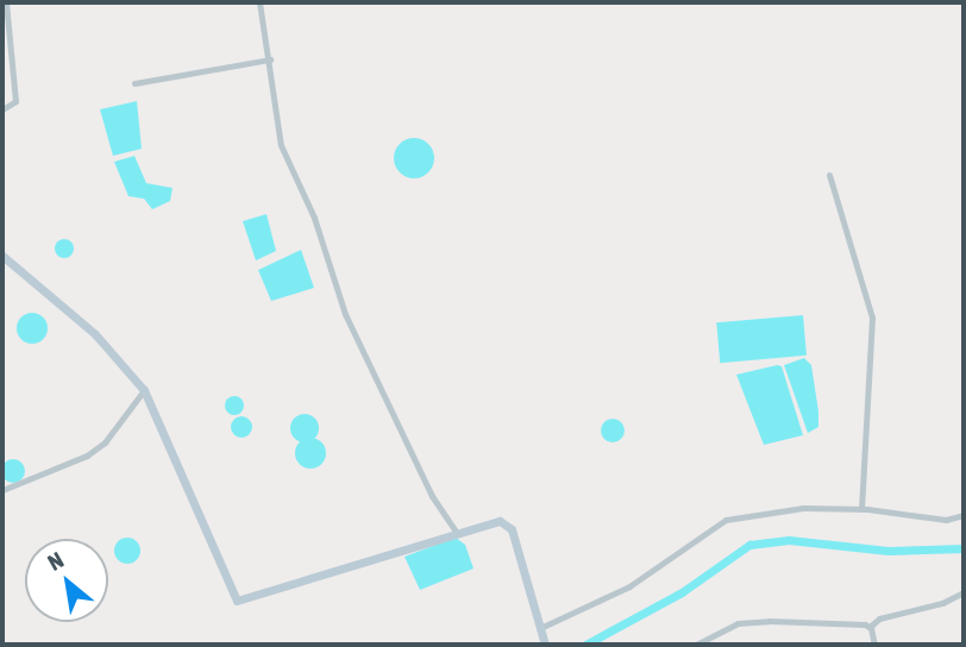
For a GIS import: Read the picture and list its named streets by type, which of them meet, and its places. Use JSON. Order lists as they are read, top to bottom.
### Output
{
  "north": "top left"
}
